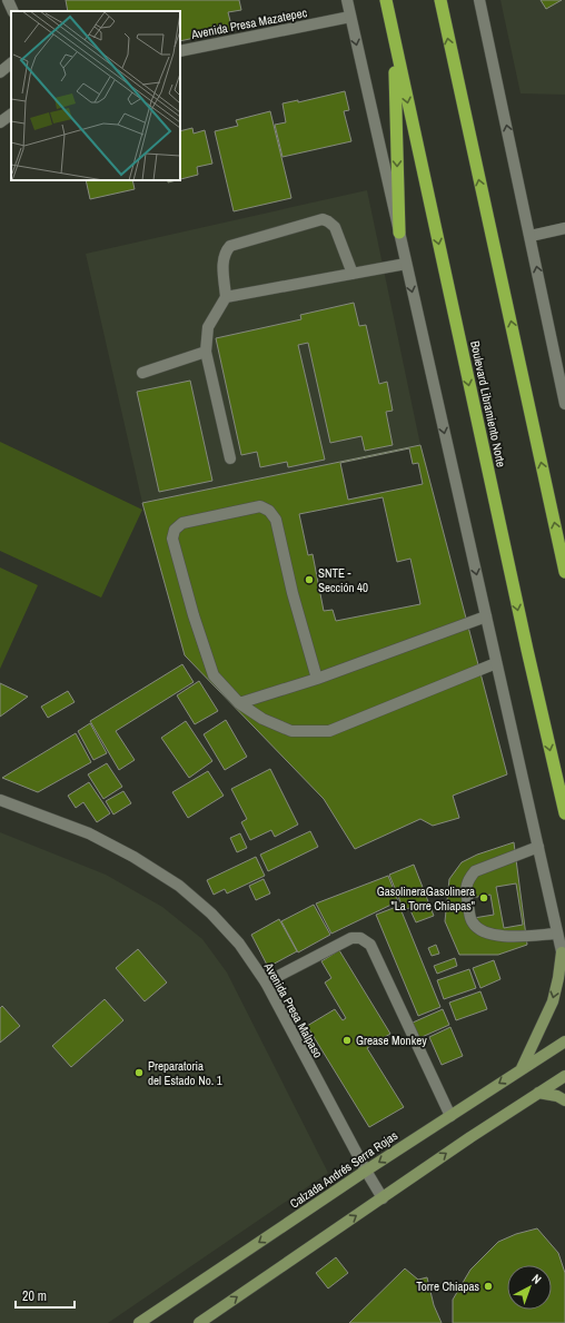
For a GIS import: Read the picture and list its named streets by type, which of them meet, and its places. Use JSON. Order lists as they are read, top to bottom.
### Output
{
  "streets": {
    "highway": ["Boulevard Libramiento Norte"],
    "main road": ["Calzada Andrés Serra Rojas"],
    "street": ["Avenida Presa Mazatepec", "Avenida Presa Malpaso"]
  },
  "crossings": [
    ["Avenida Presa Malpaso", "Calzada Andrés Serra Rojas"]
  ],
  "places": [
    "SNTE - Sección 40",
    "GasolineraGasolinera \"La Torre Chiapas\"",
    "Grease Monkey",
    "Preparatoria del Estado No. 1",
    "Torre Chiapas"
  ],
  "scale_bar": "20 m",
  "north": "top right"
}
